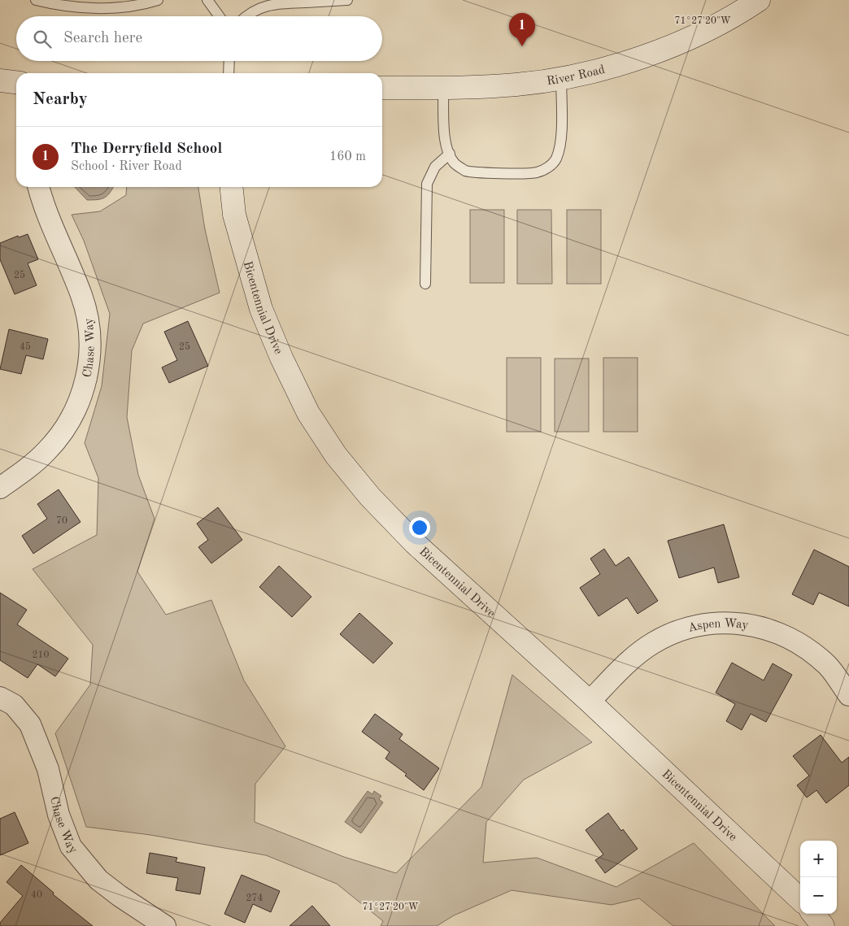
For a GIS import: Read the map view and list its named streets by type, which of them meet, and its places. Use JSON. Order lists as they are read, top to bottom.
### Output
{
  "streets": {
    "street": [
      "River Road",
      "Bicentennial Drive",
      "Chase Way",
      "Aspen Way"
    ]
  },
  "crossings": [
    ["Bicentennial Drive", "Aspen Way"]
  ],
  "house_numbers": [
    "25",
    "45",
    "25",
    "70",
    "210",
    "40",
    "274"
  ],
  "page": {
    "pins": "1",
    "search": "Search here",
    "heading": "Nearby",
    "list": [
      {
        "mark": "1",
        "name": "The Derryfield School",
        "note": "School · River Road",
        "value": "160 m"
      }
    ],
    "map_buttons": ["+", "−"]
  },
  "coordinates": ["71°27'20\"W"]
}
